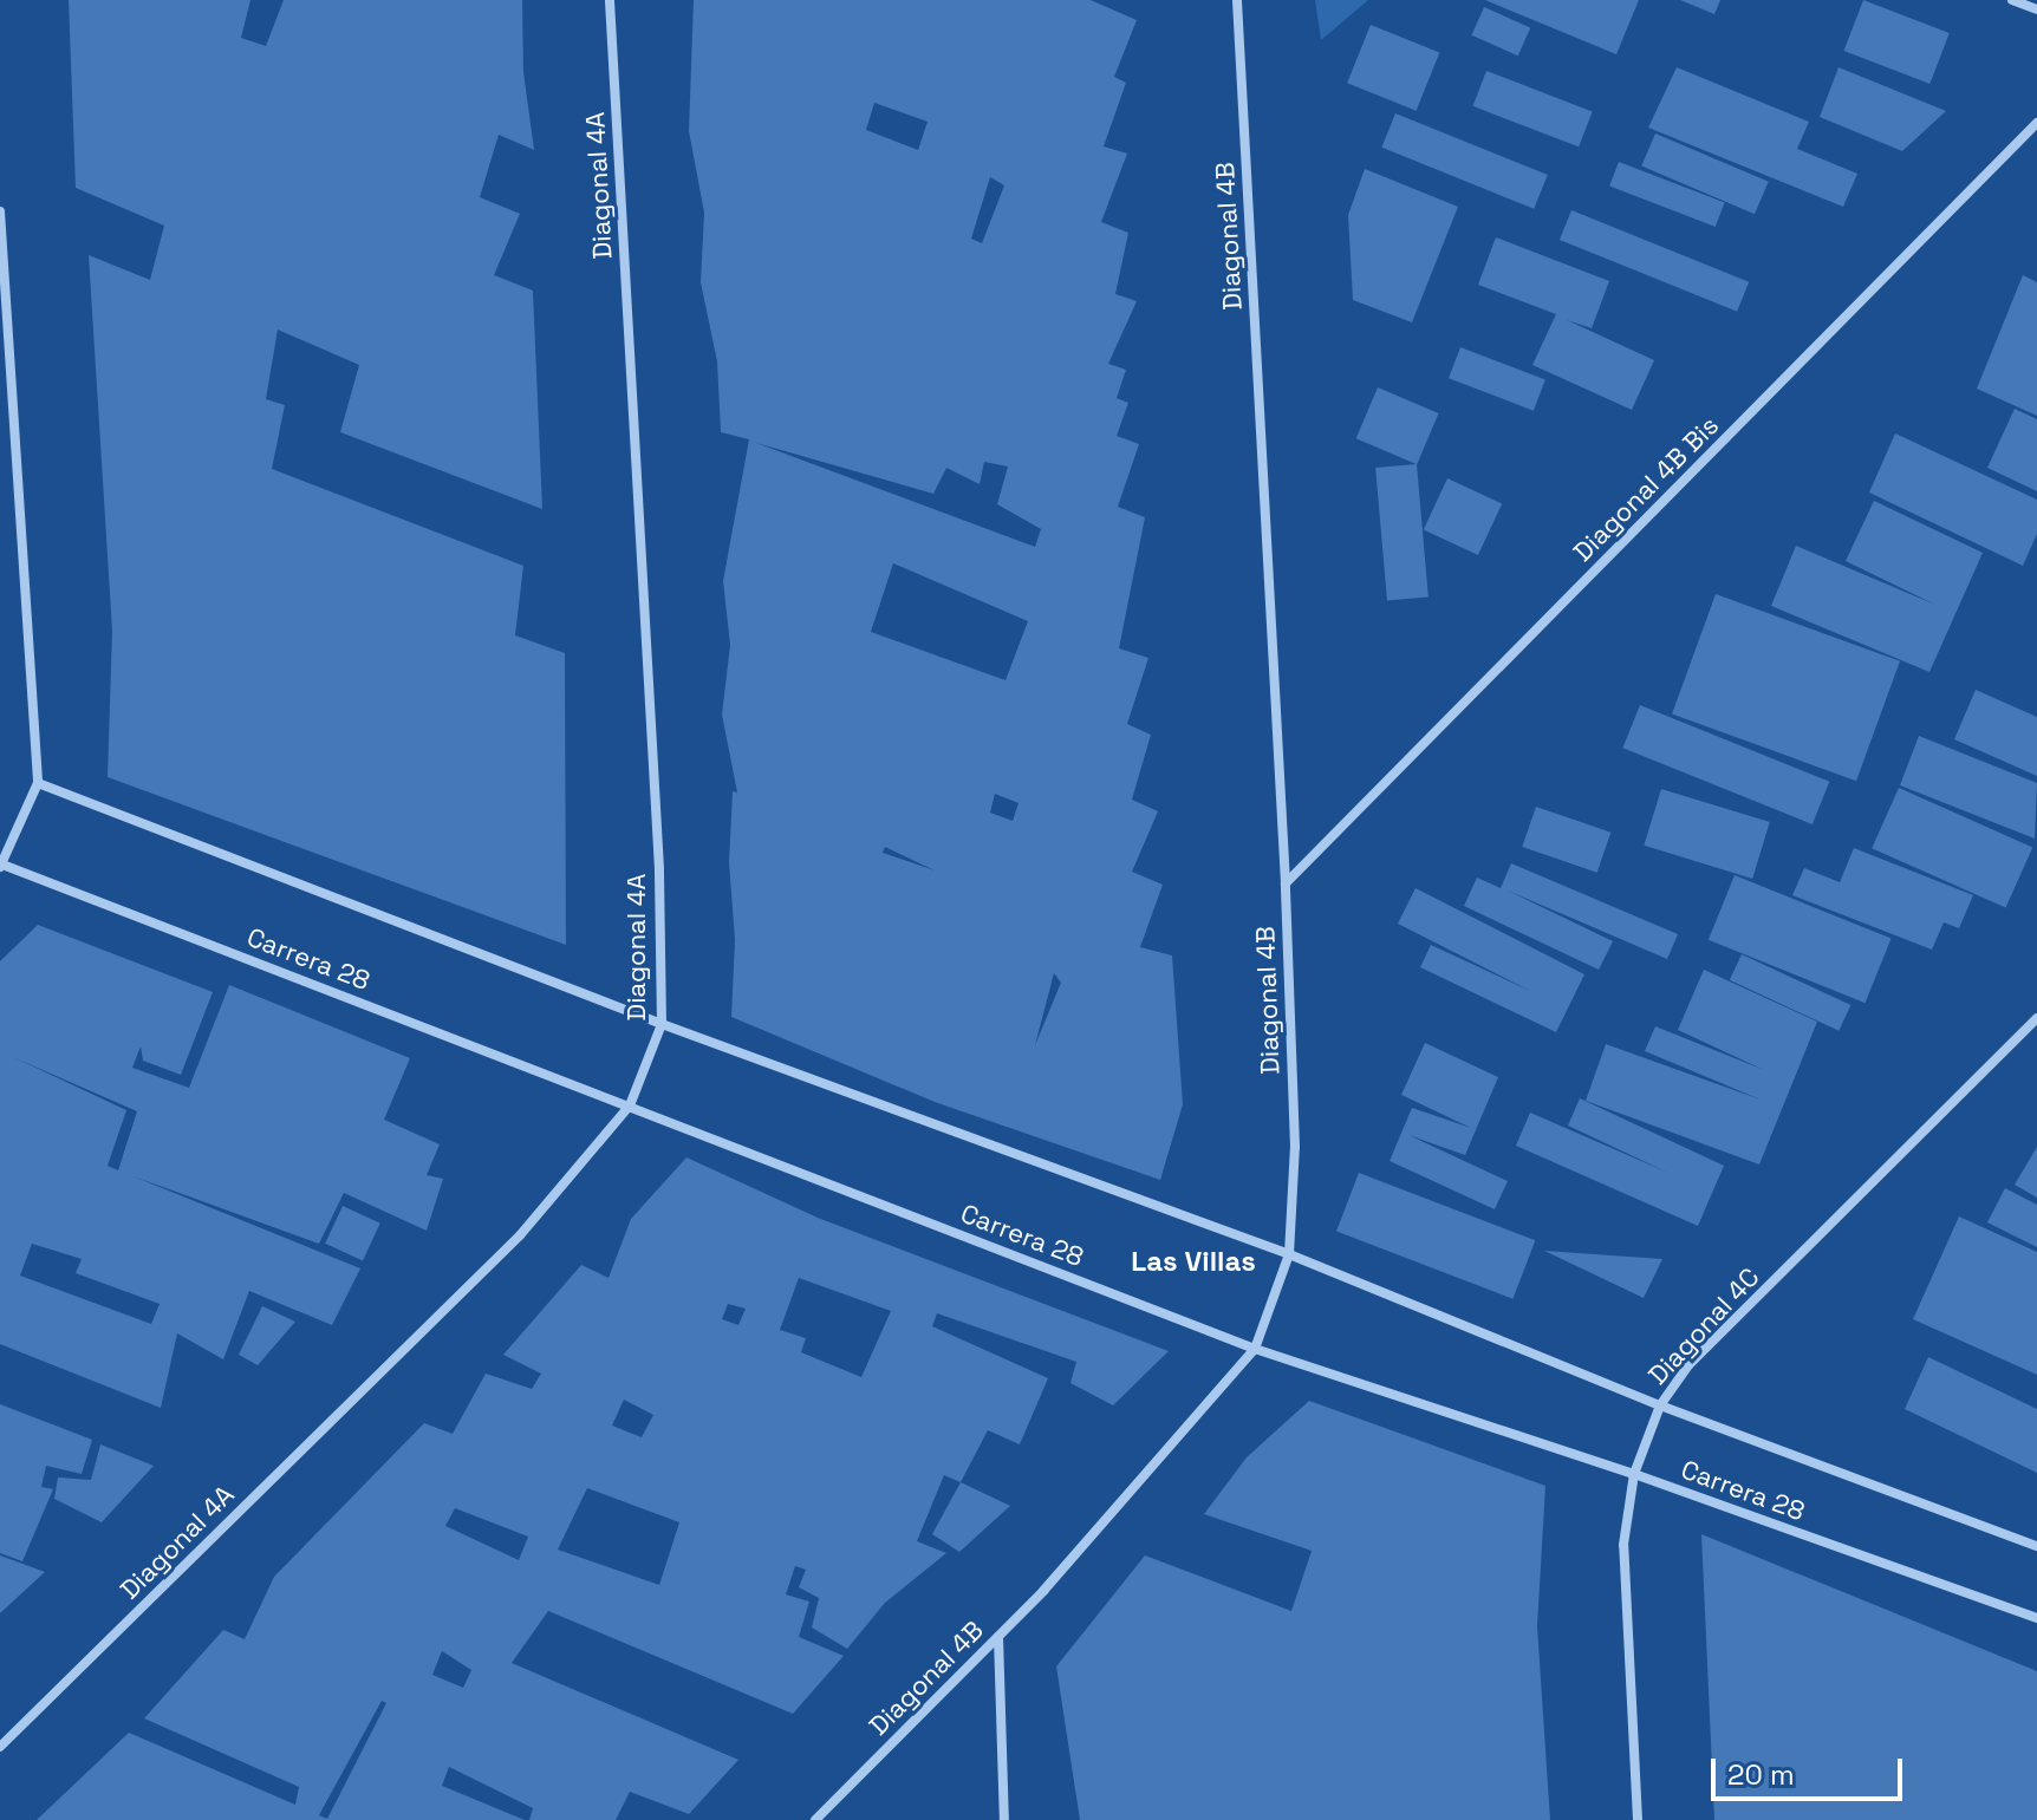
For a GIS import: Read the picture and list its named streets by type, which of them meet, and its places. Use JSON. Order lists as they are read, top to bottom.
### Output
{
  "streets": {
    "street": [
      "Diagonal 4A",
      "Diagonal 4B",
      "Diagonal 4B Bis",
      "Carrera 28",
      "Diagonal 4C"
    ]
  },
  "crossings": [
    ["Diagonal 4A", "Carrera 28"],
    ["Diagonal 4B", "Diagonal 4B Bis"],
    ["Diagonal 4B", "Carrera 28"],
    ["Carrera 28", "Diagonal 4C"]
  ],
  "districts": ["Las Villas"],
  "scale_bar": "20 m"
}
